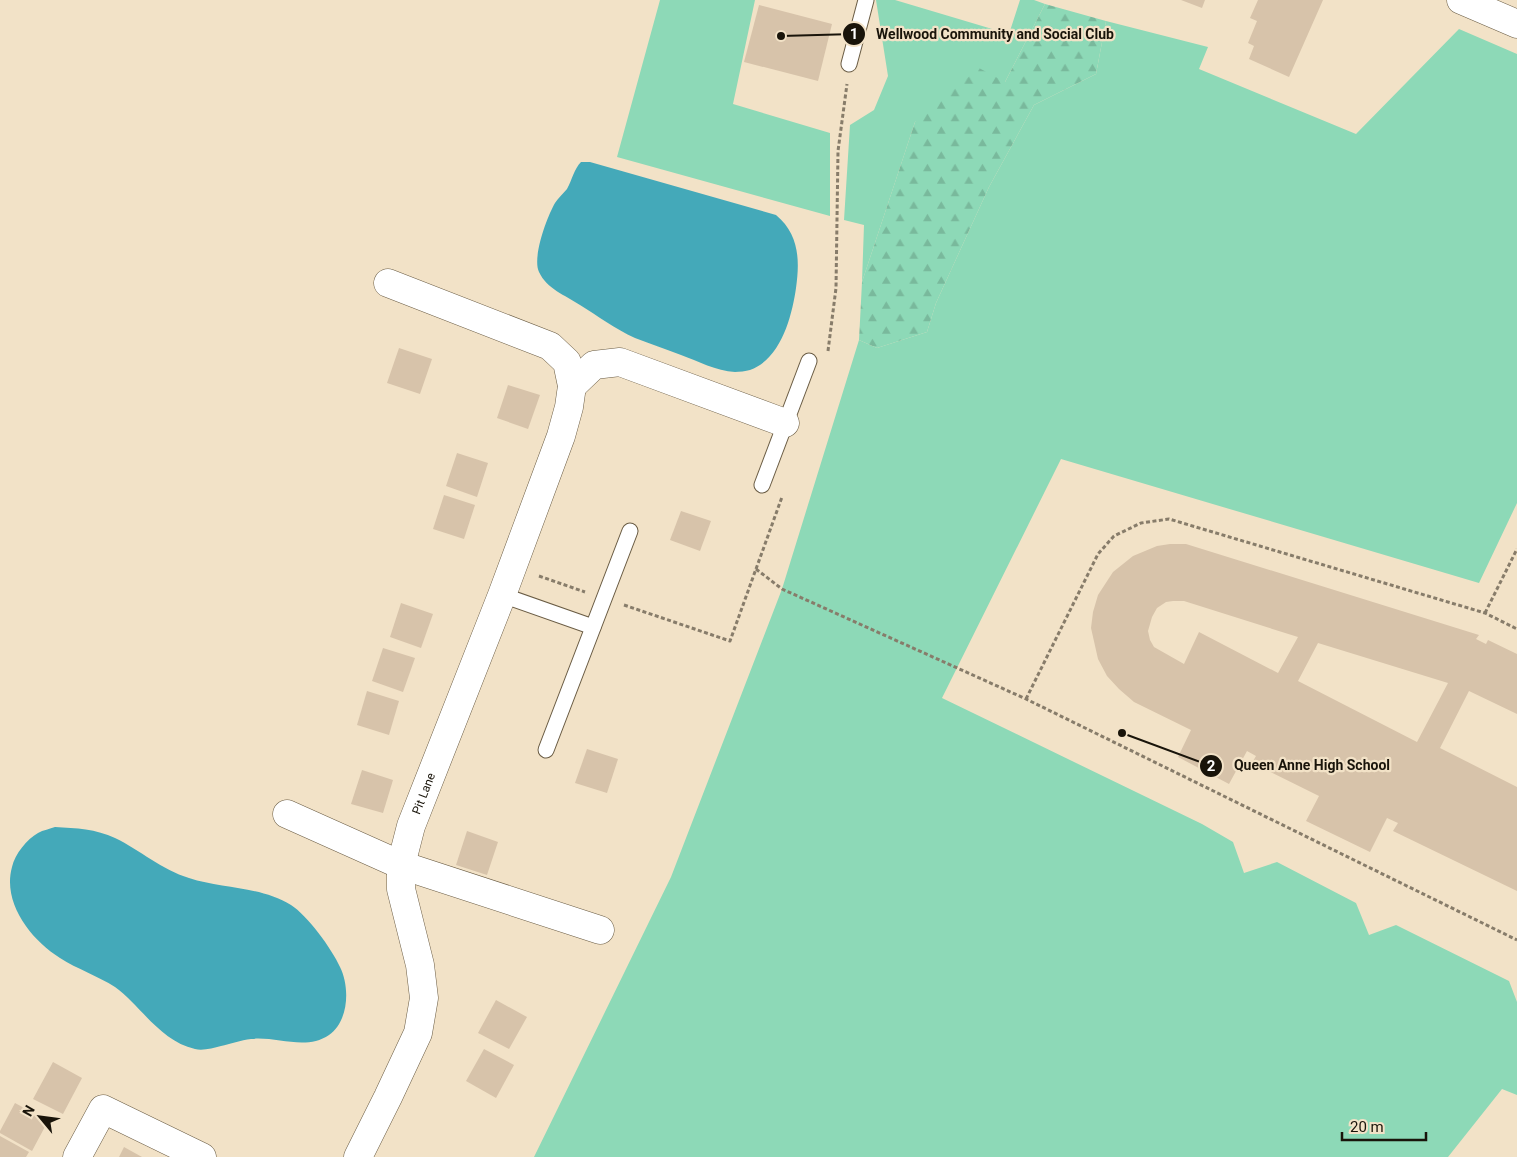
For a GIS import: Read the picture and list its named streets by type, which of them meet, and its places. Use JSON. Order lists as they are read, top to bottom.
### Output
{
  "streets": {
    "street": ["Pit Lane"]
  },
  "places": ["Wellwood Community and Social Club", "Queen Anne High School"],
  "scale_bar": "20 m",
  "north": "top left"
}
